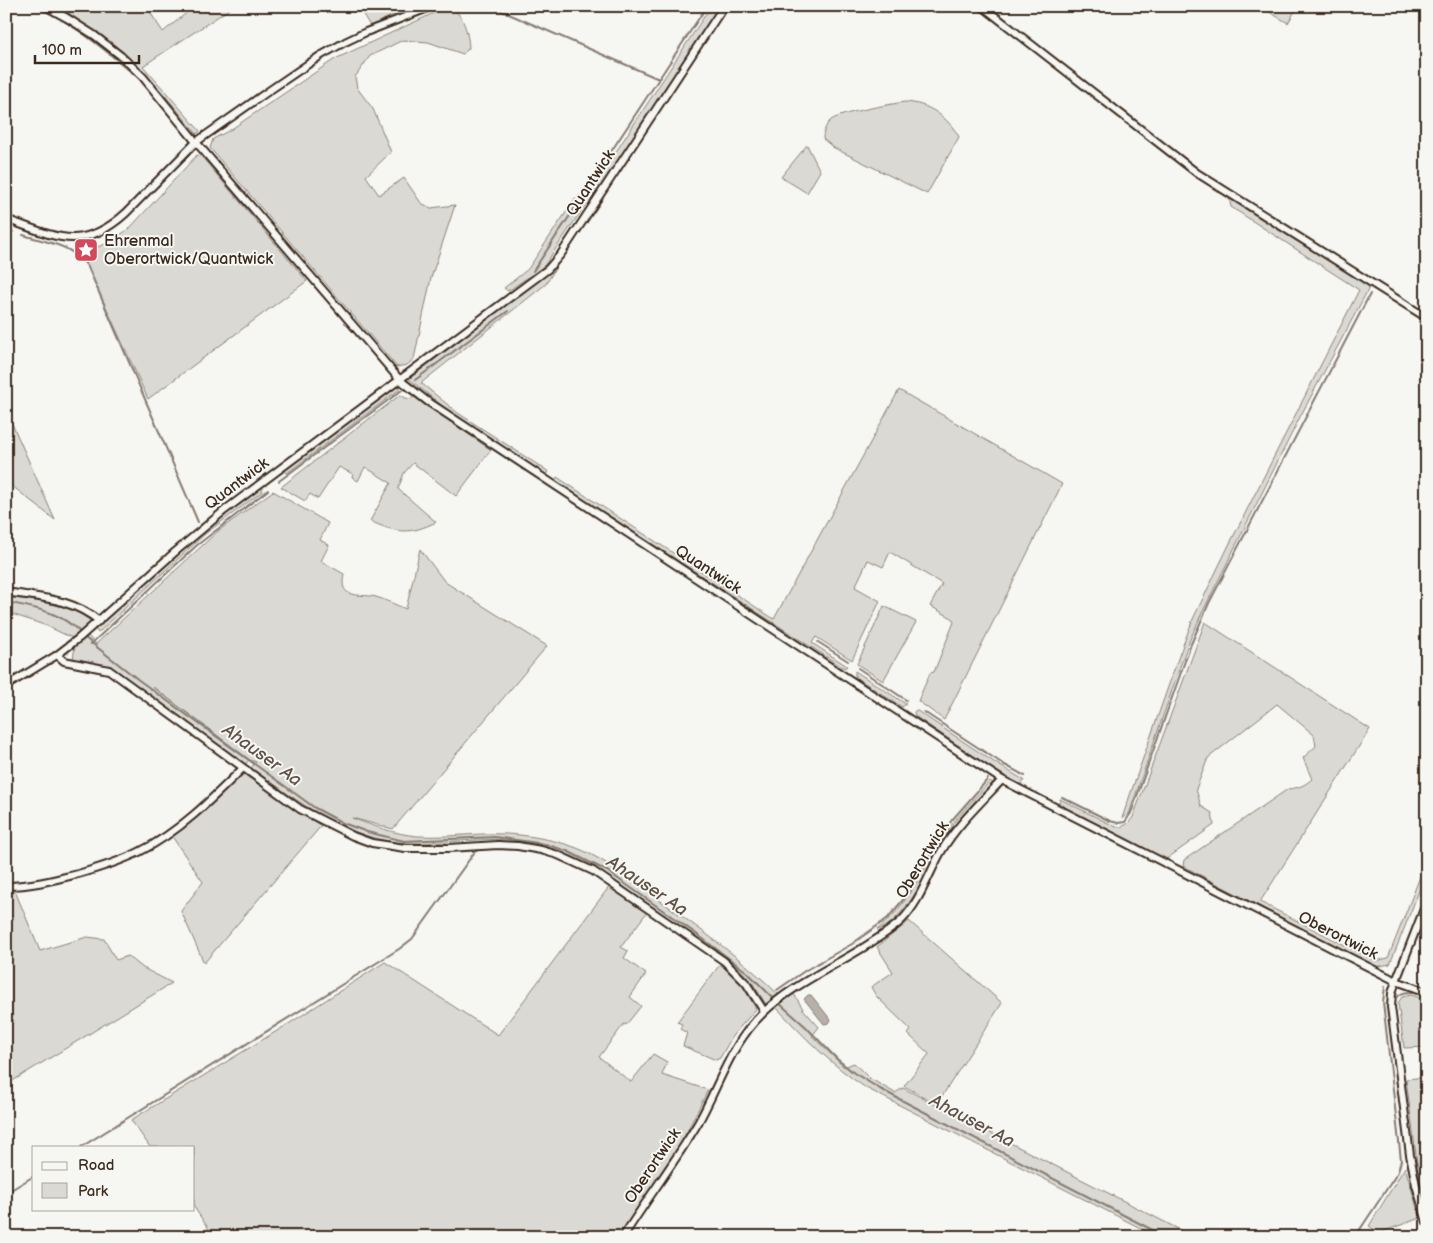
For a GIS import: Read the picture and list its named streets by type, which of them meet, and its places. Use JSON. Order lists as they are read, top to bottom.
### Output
{
  "streets": {
    "street": ["Quantwick", "Oberortwick"]
  },
  "crossings": [
    ["Quantwick", "Oberortwick"]
  ],
  "water": ["Ahauser Aa"],
  "places": {
    "place": ["Ehrenmal Oberortwick/Quantwick"]
  },
  "legend": ["Road", "Park"],
  "scale_bar": "100 m"
}
